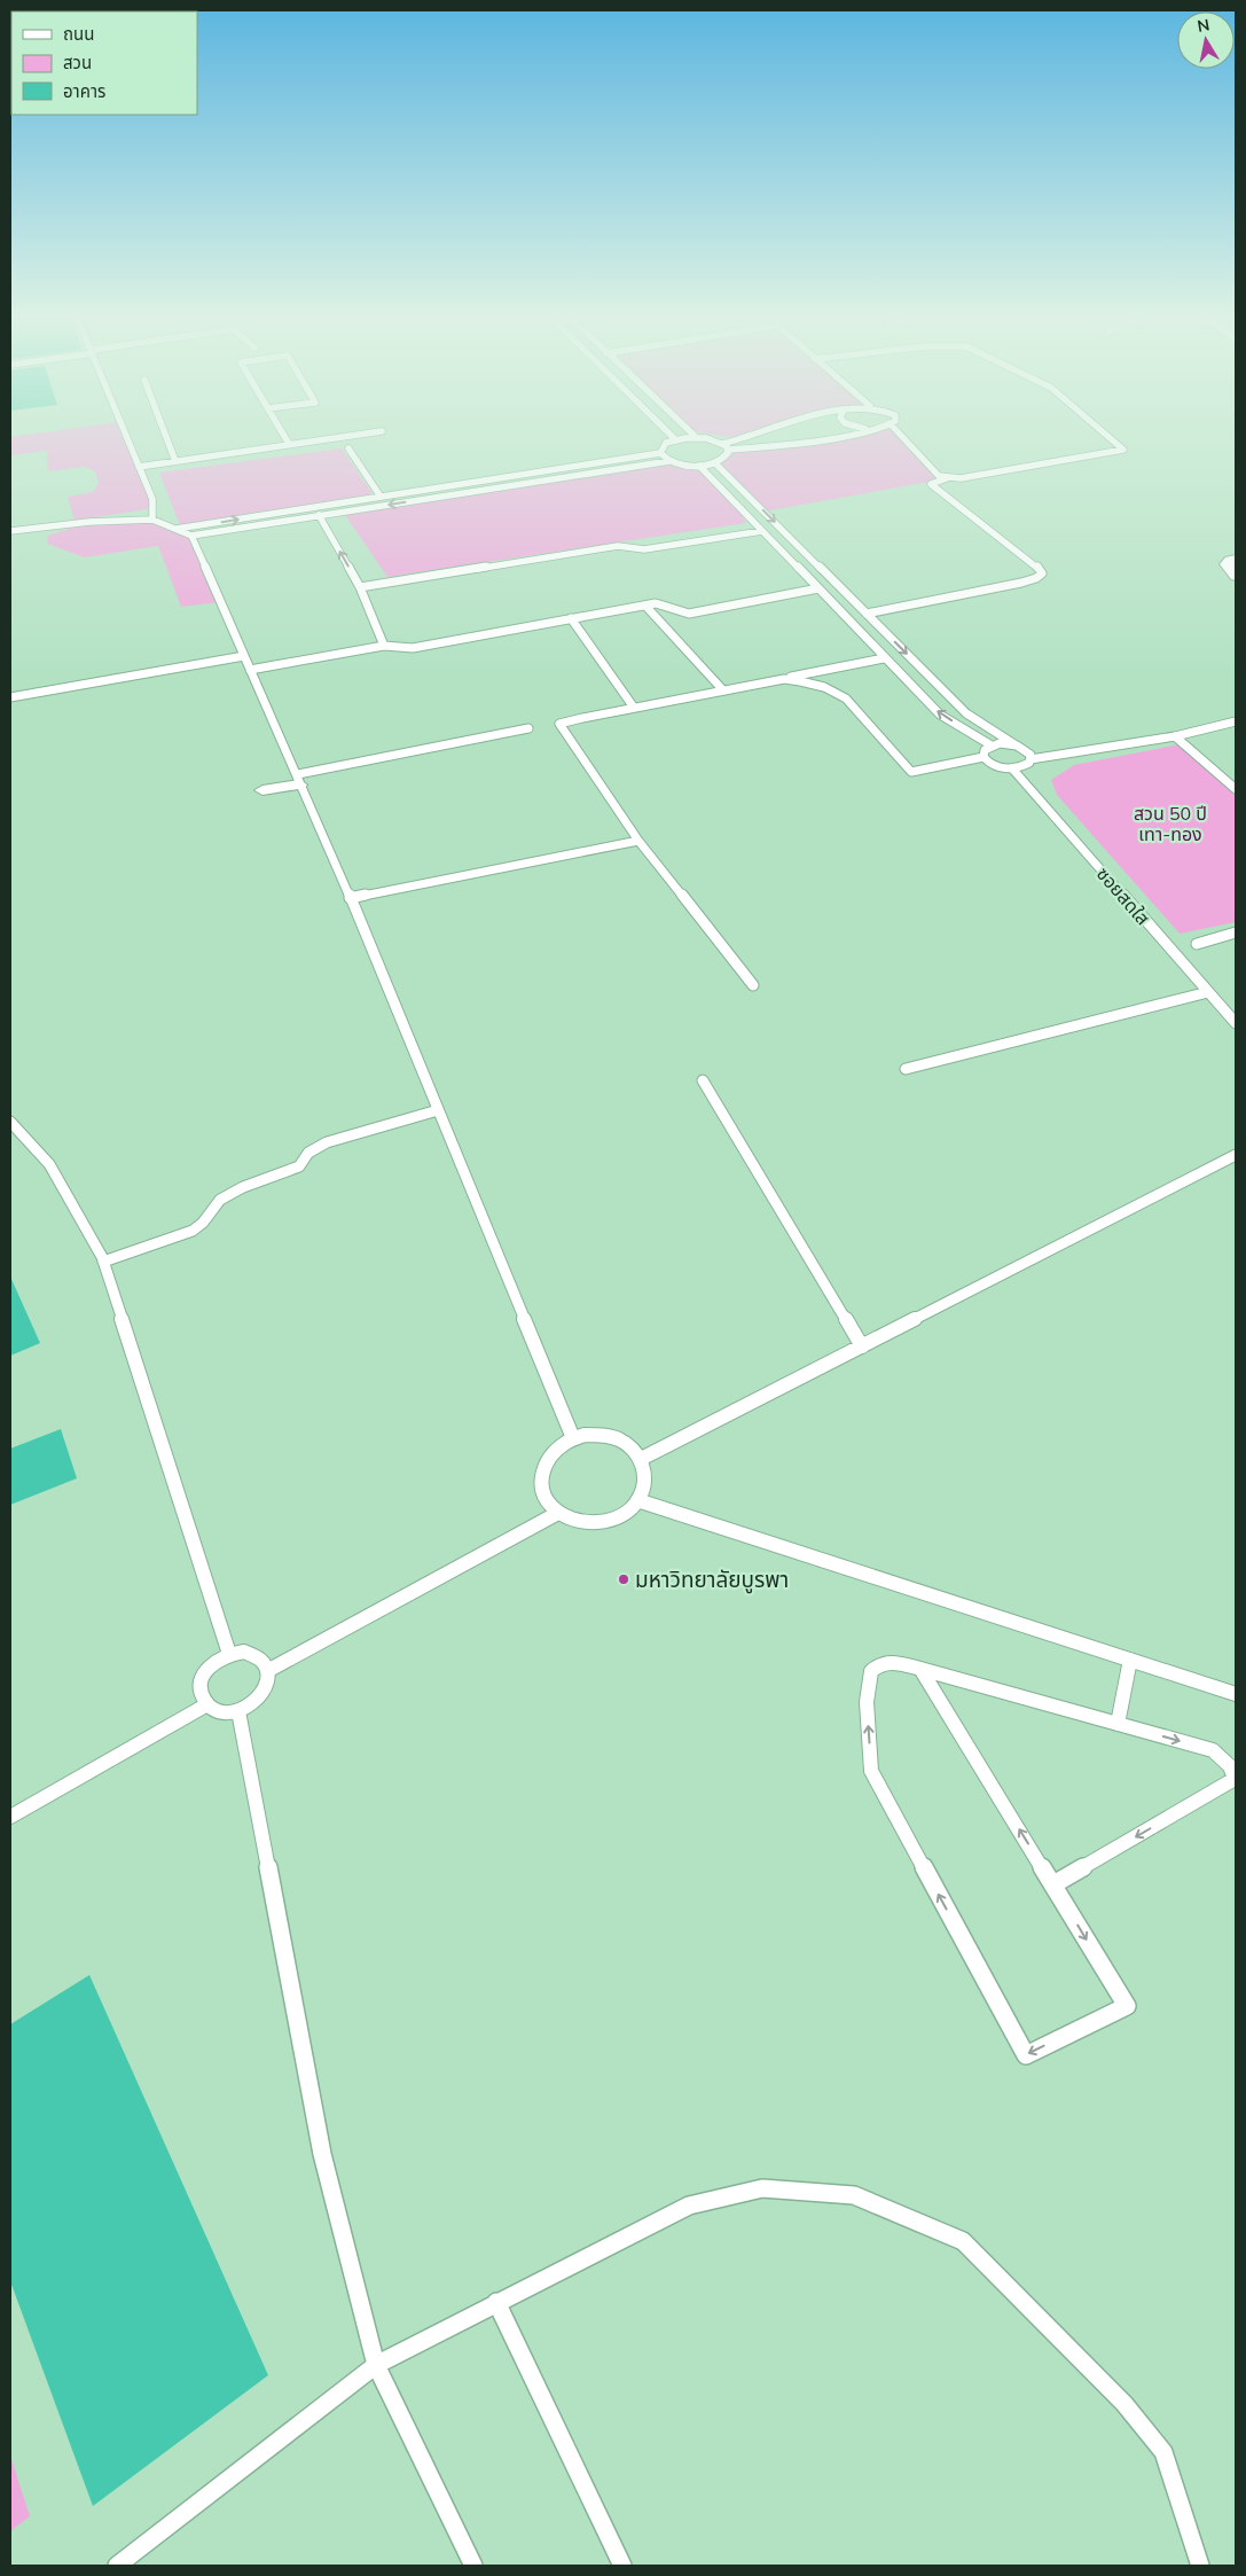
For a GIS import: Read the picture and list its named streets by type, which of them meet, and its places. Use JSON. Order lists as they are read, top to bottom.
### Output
{
  "streets": {
    "lane": ["ซอยสดใส"]
  },
  "parks": ["สวน 50 ปี เทา-ทอง"],
  "places": ["มหาวิทยาลัยบูรพา"],
  "legend": ["ถนน", "สวน", "อาคาร"],
  "north": "top"
}
